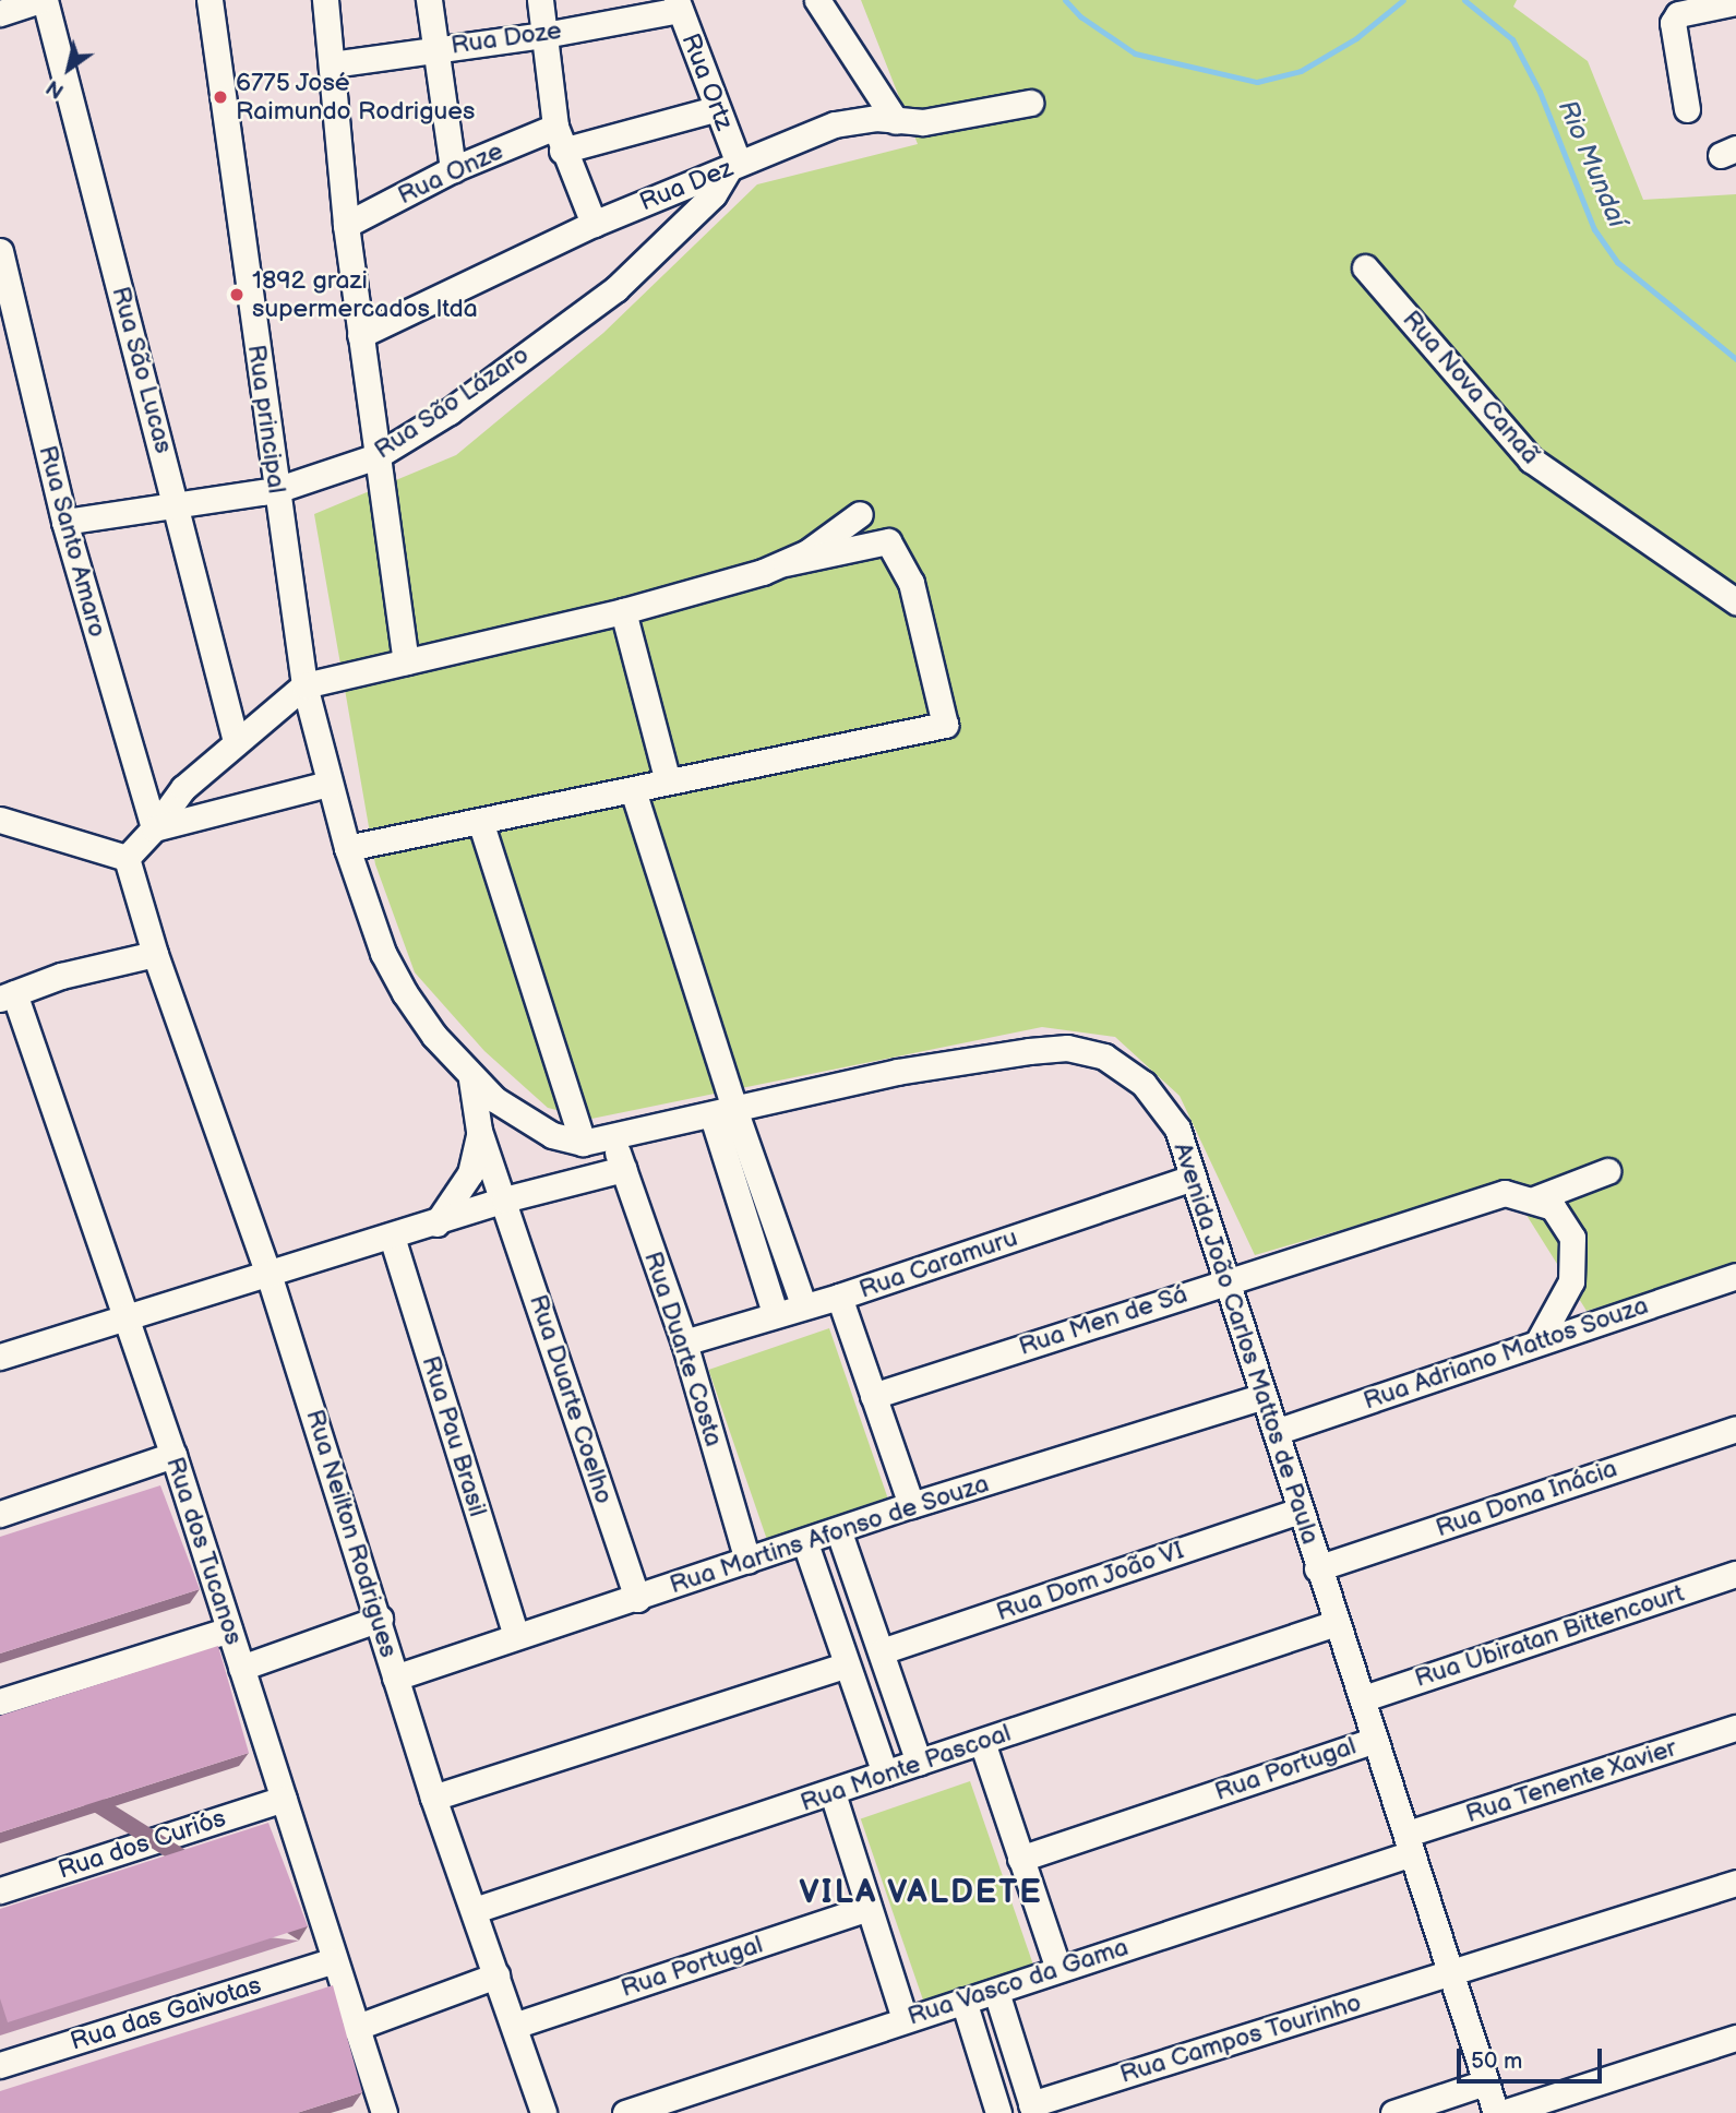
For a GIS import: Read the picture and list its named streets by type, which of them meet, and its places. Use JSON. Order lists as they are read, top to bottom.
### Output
{
  "streets": {
    "street": [
      "Rua Doze",
      "Rua Ortz",
      "Rua Onze",
      "Rua Dez",
      "Rua São Lucas",
      "Rua Nova Canaã",
      "Rua São Lázaro",
      "Rua principal",
      "Rua Santo Amaro",
      "Rua Caramuru",
      "Rua Men de Sá",
      "Avenida João Carlos Mattos de Paula",
      "Rua Duarte Costa",
      "Rua Adriano Mattos Souza",
      "Rua Duarte Coelho",
      "Rua Pau Brasil",
      "Rua Dona Inácia",
      "Rua Neilton Rodrigues",
      "Rua Martins Afonso de Souza",
      "Rua dos Tucanos",
      "Rua Dom João VI",
      "Rua Ubiratan Bittencourt",
      "Rua Monte Pascoal",
      "Rua Portugal",
      "Rua Tenente Xavier",
      "Rua dos Curiós",
      "Rua Vasco da Gama",
      "Rua das Gaivotas",
      "Rua Campos Tourinho"
    ]
  },
  "crossings": [
    ["Rua Doze", "Rua Ortz"],
    ["Rua Ortz", "Rua Dez"],
    ["Rua Ortz", "Rua São Lázaro"],
    ["Rua Dez", "Rua São Lázaro"],
    ["Rua São Lucas", "Rua São Lázaro"],
    ["Rua São Lázaro", "Rua principal"],
    ["Rua São Lázaro", "Rua Santo Amaro"],
    ["Rua principal", "Avenida João Carlos Mattos de Paula"],
    ["Rua Caramuru", "Avenida João Carlos Mattos de Paula"],
    ["Rua Caramuru", "Rua Duarte Costa"],
    ["Rua Men de Sá", "Avenida João Carlos Mattos de Paula"],
    ["Avenida João Carlos Mattos de Paula", "Rua Duarte Costa"],
    ["Avenida João Carlos Mattos de Paula", "Rua Adriano Mattos Souza"],
    ["Avenida João Carlos Mattos de Paula", "Rua Dona Inácia"],
    ["Avenida João Carlos Mattos de Paula", "Rua Martins Afonso de Souza"],
    ["Avenida João Carlos Mattos de Paula", "Rua Dom João VI"],
    ["Avenida João Carlos Mattos de Paula", "Rua Ubiratan Bittencourt"],
    ["Avenida João Carlos Mattos de Paula", "Rua Monte Pascoal"],
    ["Avenida João Carlos Mattos de Paula", "Rua Portugal"],
    ["Avenida João Carlos Mattos de Paula", "Rua Tenente Xavier"],
    ["Avenida João Carlos Mattos de Paula", "Rua Vasco da Gama"],
    ["Avenida João Carlos Mattos de Paula", "Rua Campos Tourinho"],
    ["Rua Duarte Costa", "Rua Martins Afonso de Souza"],
    ["Rua Duarte Coelho", "Rua Martins Afonso de Souza"],
    ["Rua Pau Brasil", "Rua Martins Afonso de Souza"],
    ["Rua Neilton Rodrigues", "Rua Martins Afonso de Souza"],
    ["Rua Neilton Rodrigues", "Rua Monte Pascoal"],
    ["Rua Neilton Rodrigues", "Rua Portugal"],
    ["Rua dos Tucanos", "Rua dos Curiós"],
    ["Rua dos Tucanos", "Rua das Gaivotas"],
    ["Rua Tenente Xavier", "Rua Vasco da Gama"]
  ],
  "districts": ["VILA VALDETE"],
  "water": ["Rio Mundaí"],
  "places": ["6775 José Raimundo Rodrigues", "1892 grazi supermercados ltda"],
  "scale_bar": "50 m",
  "north": "bottom left"
}
